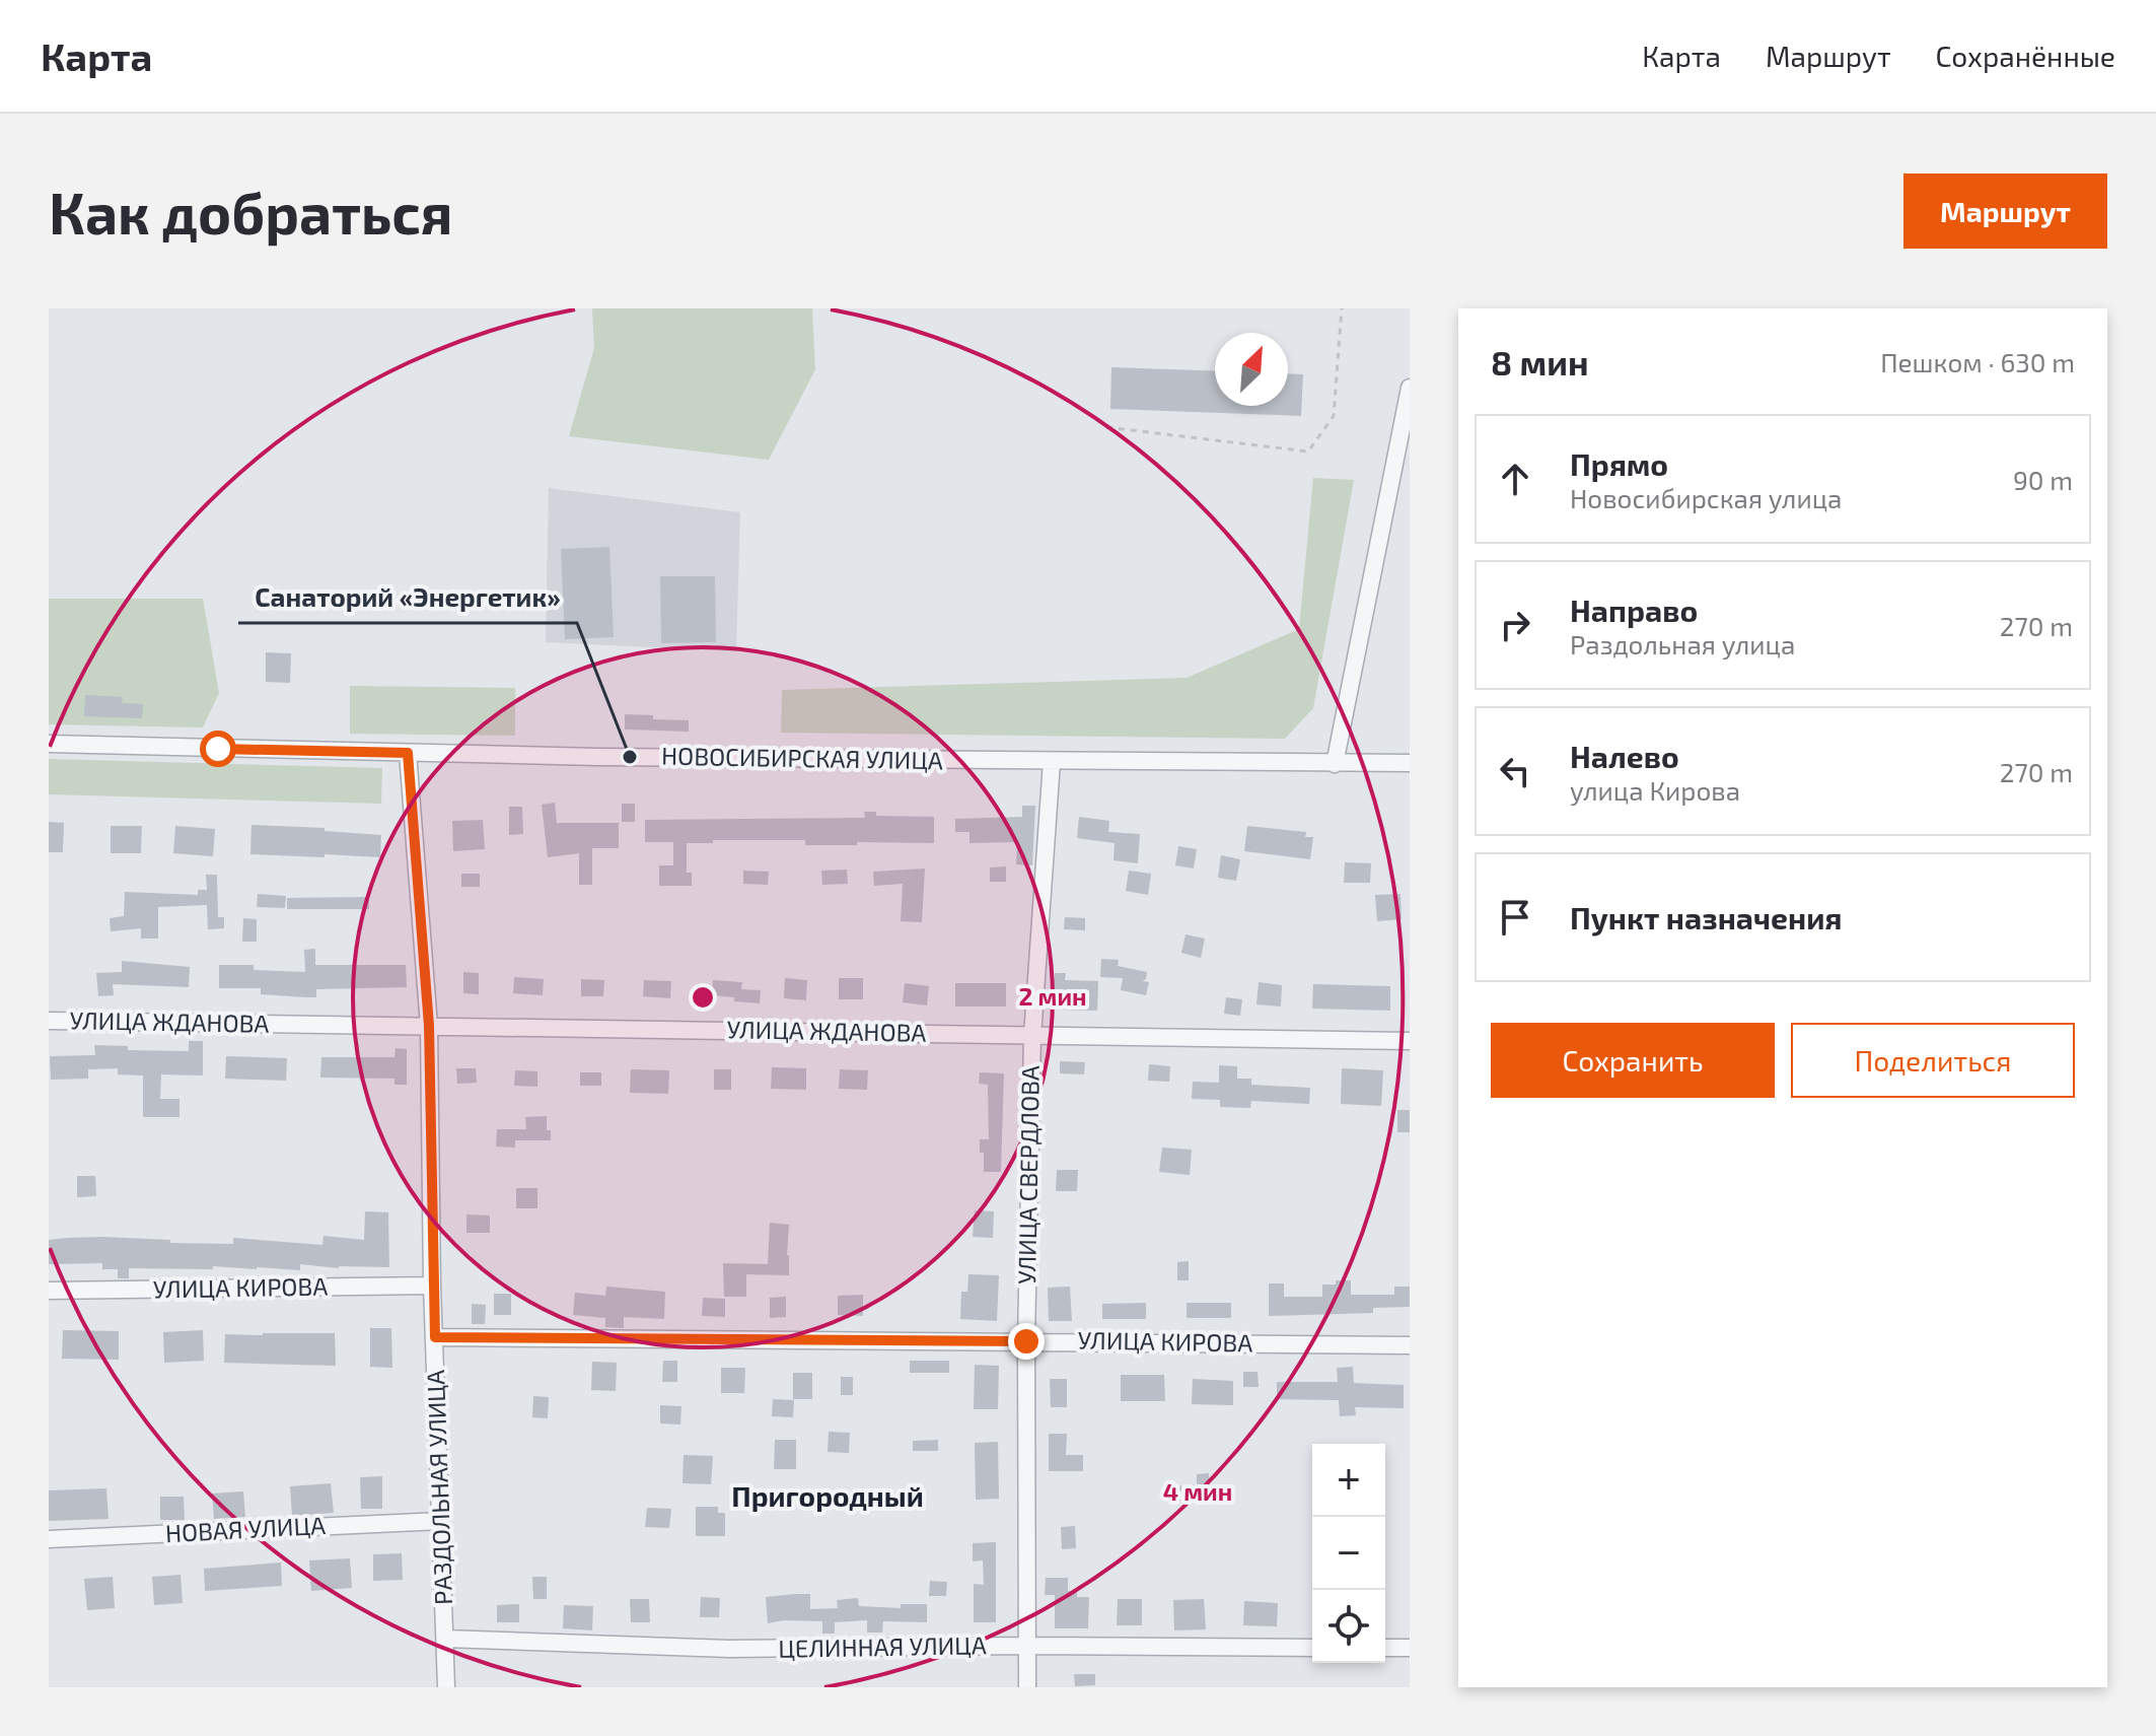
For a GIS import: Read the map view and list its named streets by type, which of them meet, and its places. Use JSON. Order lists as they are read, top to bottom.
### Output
{
  "streets": {
    "street": [
      "НОВОСИБИРСКАЯ УЛИЦА",
      "УЛИЦА ЖДАНОВА",
      "УЛИЦА СВЕРДЛОВА",
      "УЛИЦА КИРОВА",
      "РАЗДОЛЬНАЯ УЛИЦА",
      "НОВАЯ УЛИЦА",
      "ЦЕЛИННАЯ УЛИЦА"
    ]
  },
  "crossings": [
    ["НОВОСИБИРСКАЯ УЛИЦА", "УЛИЦА СВЕРДЛОВА"],
    ["НОВОСИБИРСКАЯ УЛИЦА", "РАЗДОЛЬНАЯ УЛИЦА"],
    ["УЛИЦА ЖДАНОВА", "УЛИЦА СВЕРДЛОВА"],
    ["УЛИЦА ЖДАНОВА", "РАЗДОЛЬНАЯ УЛИЦА"],
    ["УЛИЦА СВЕРДЛОВА", "УЛИЦА КИРОВА"],
    ["УЛИЦА СВЕРДЛОВА", "ЦЕЛИННАЯ УЛИЦА"],
    ["УЛИЦА КИРОВА", "РАЗДОЛЬНАЯ УЛИЦА"],
    ["РАЗДОЛЬНАЯ УЛИЦА", "НОВАЯ УЛИЦА"],
    ["РАЗДОЛЬНАЯ УЛИЦА", "ЦЕЛИННАЯ УЛИЦА"]
  ],
  "districts": ["Пригородный"],
  "places": ["Санаторий «Энергетик»"],
  "north": "top right",
  "page": {
    "header": "Карта",
    "nav": ["Карта", "Маршрут", "Сохранённые"],
    "buttons": [
      "Маршрут",
      ["Сохранить", "Поделиться"]
    ],
    "title": "Как добраться",
    "heading": ["8 мин", "Пешком · 630 m"],
    "list": [
      ["Прямо", "Новосибирская улица", "90 m"],
      ["Направо", "Раздольная улица", "270 m"],
      ["Налево", "улица Кирова", "270 m"],
      "Пункт назначения"
    ],
    "map_buttons": ["+", "−"]
  },
  "rings": ["2 мин", "4 мин"]
}
